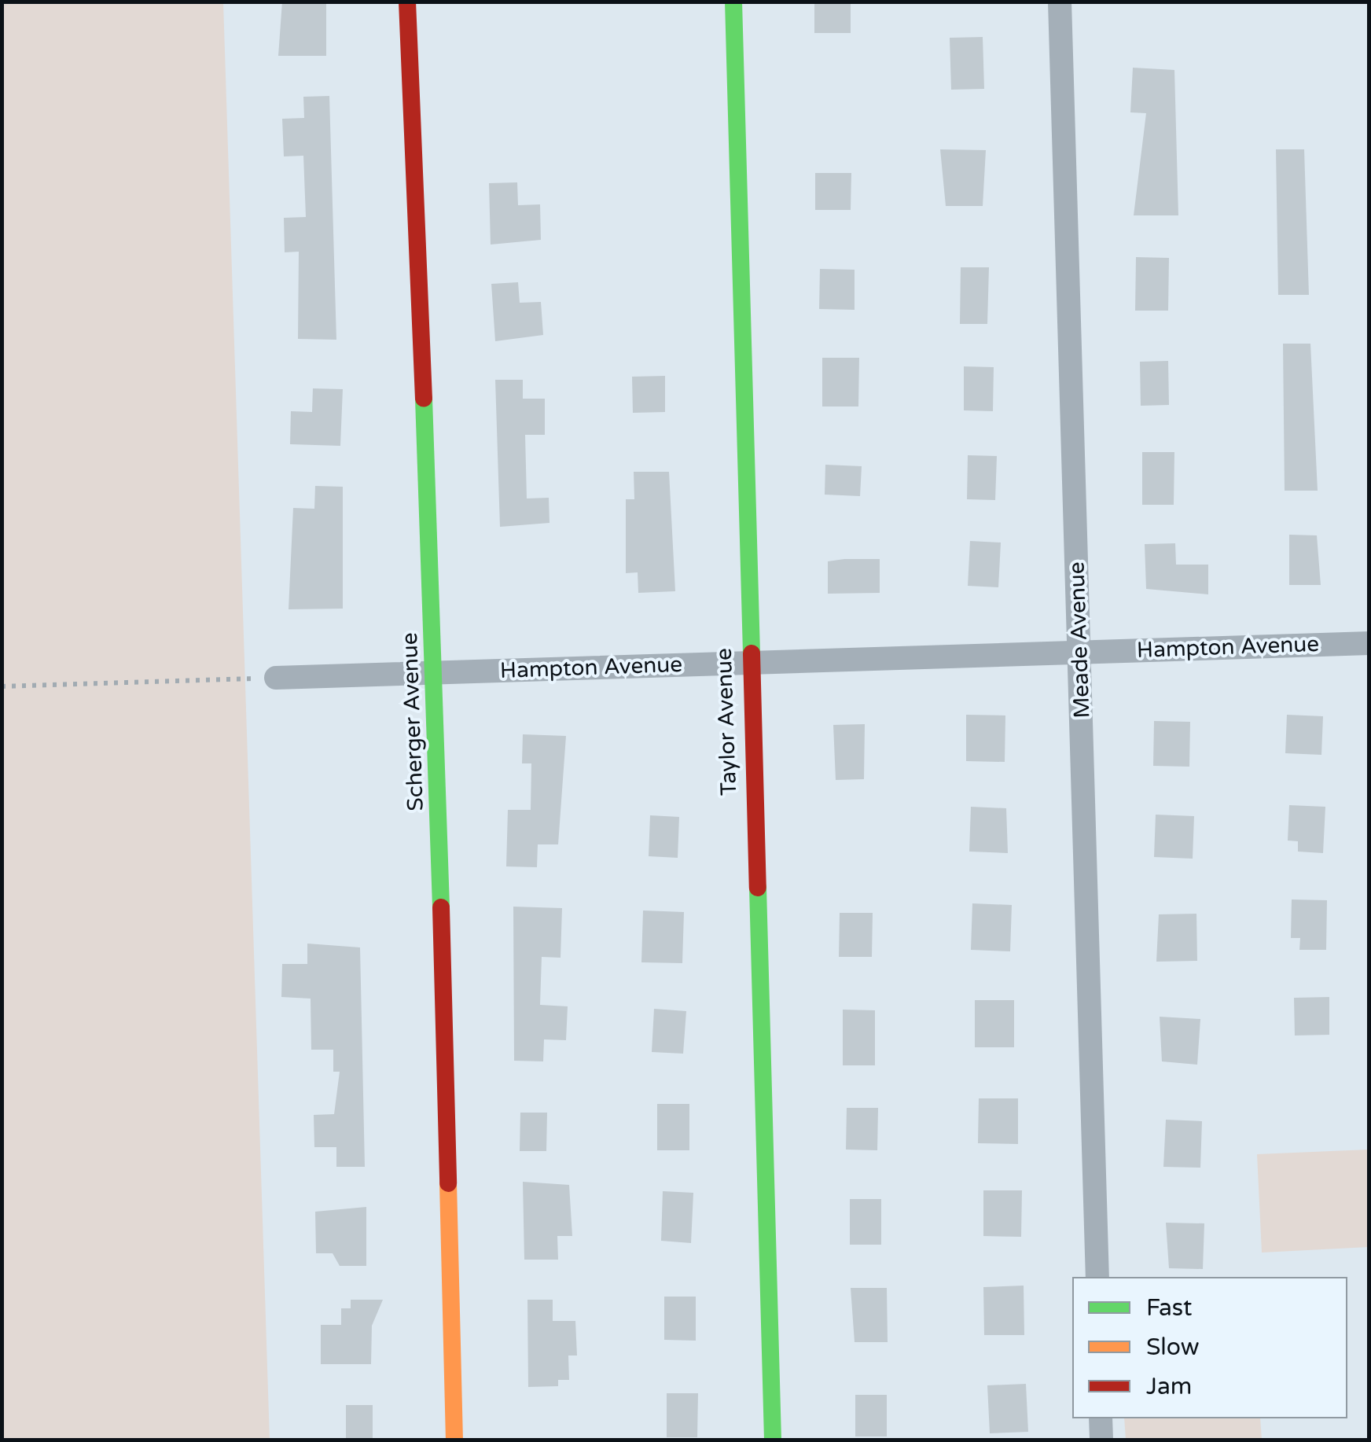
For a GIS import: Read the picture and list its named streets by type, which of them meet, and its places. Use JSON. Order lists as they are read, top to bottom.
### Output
{
  "streets": {
    "street": [
      "Meade Avenue",
      "Hampton Avenue",
      "Scherger Avenue",
      "Taylor Avenue"
    ]
  },
  "crossings": [
    ["Meade Avenue", "Hampton Avenue"],
    ["Hampton Avenue", "Scherger Avenue"],
    ["Hampton Avenue", "Taylor Avenue"]
  ],
  "legend": ["Fast", "Slow", "Jam"]
}
